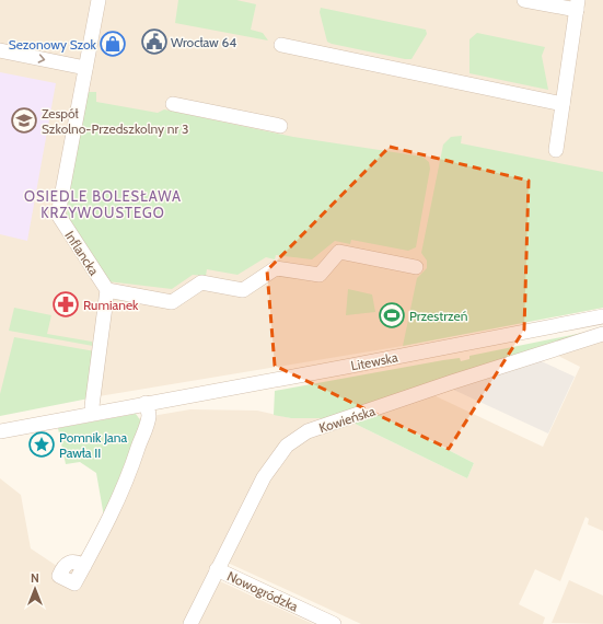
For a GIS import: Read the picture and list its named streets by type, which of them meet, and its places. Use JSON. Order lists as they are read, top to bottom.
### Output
{
  "streets": {
    "street": [
      "Inflancka",
      "Litewska",
      "Kowieńska",
      "Nowogródzka"
    ]
  },
  "crossings": [
    ["Kowieńska", "Nowogródzka"]
  ],
  "districts": ["OSIEDLE BOLESŁAWA KRZYWOUSTEGO"],
  "places": {
    "public building": ["Wrocław 64"],
    "shop": ["Sezonowy Szok"],
    "school or university": ["Zespół Szkolno-Przedszkolny nr 3"],
    "pharmacy": ["Rumianek"],
    "sports": ["Przestrzeń"],
    "place": ["Pomnik Jana Pawła II"]
  },
  "north": "top"
}
